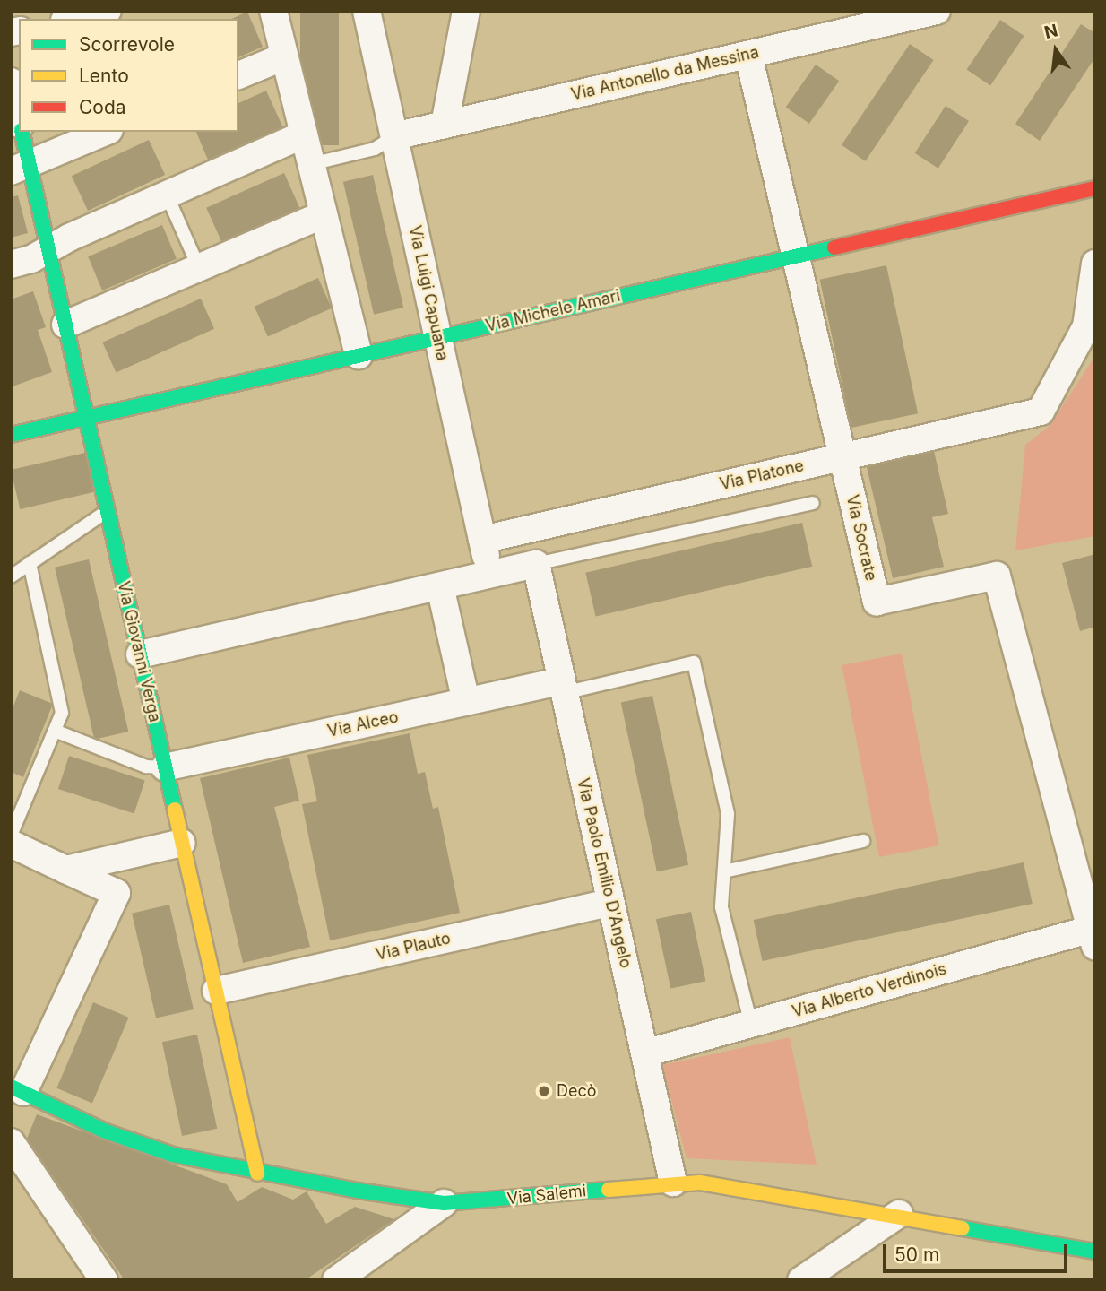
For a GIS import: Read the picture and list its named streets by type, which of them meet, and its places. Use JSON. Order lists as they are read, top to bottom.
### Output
{
  "streets": {
    "street": [
      "Via Antonello da Messina",
      "Via Luigi Capuana",
      "Via Michele Amari",
      "Via Platone",
      "Via Socrate",
      "Via Giovanni Verga",
      "Via Alceo",
      "Via Paolo Emilio D'Angelo",
      "Via Plauto",
      "Via Alberto Verdinois",
      "Via Salemi"
    ]
  },
  "crossings": [
    ["Via Antonello da Messina", "Via Luigi Capuana"],
    ["Via Antonello da Messina", "Via Socrate"],
    ["Via Luigi Capuana", "Via Michele Amari"],
    ["Via Luigi Capuana", "Via Platone"],
    ["Via Michele Amari", "Via Socrate"],
    ["Via Michele Amari", "Via Giovanni Verga"],
    ["Via Platone", "Via Socrate"],
    ["Via Socrate", "Via Alberto Verdinois"],
    ["Via Giovanni Verga", "Via Alceo"],
    ["Via Giovanni Verga", "Via Plauto"],
    ["Via Giovanni Verga", "Via Salemi"],
    ["Via Alceo", "Via Paolo Emilio D'Angelo"],
    ["Via Paolo Emilio D'Angelo", "Via Plauto"],
    ["Via Paolo Emilio D'Angelo", "Via Alberto Verdinois"],
    ["Via Paolo Emilio D'Angelo", "Via Salemi"]
  ],
  "places": ["Decò"],
  "legend": ["Scorrevole", "Lento", "Coda"],
  "scale_bar": "50 m",
  "north": "top"
}
